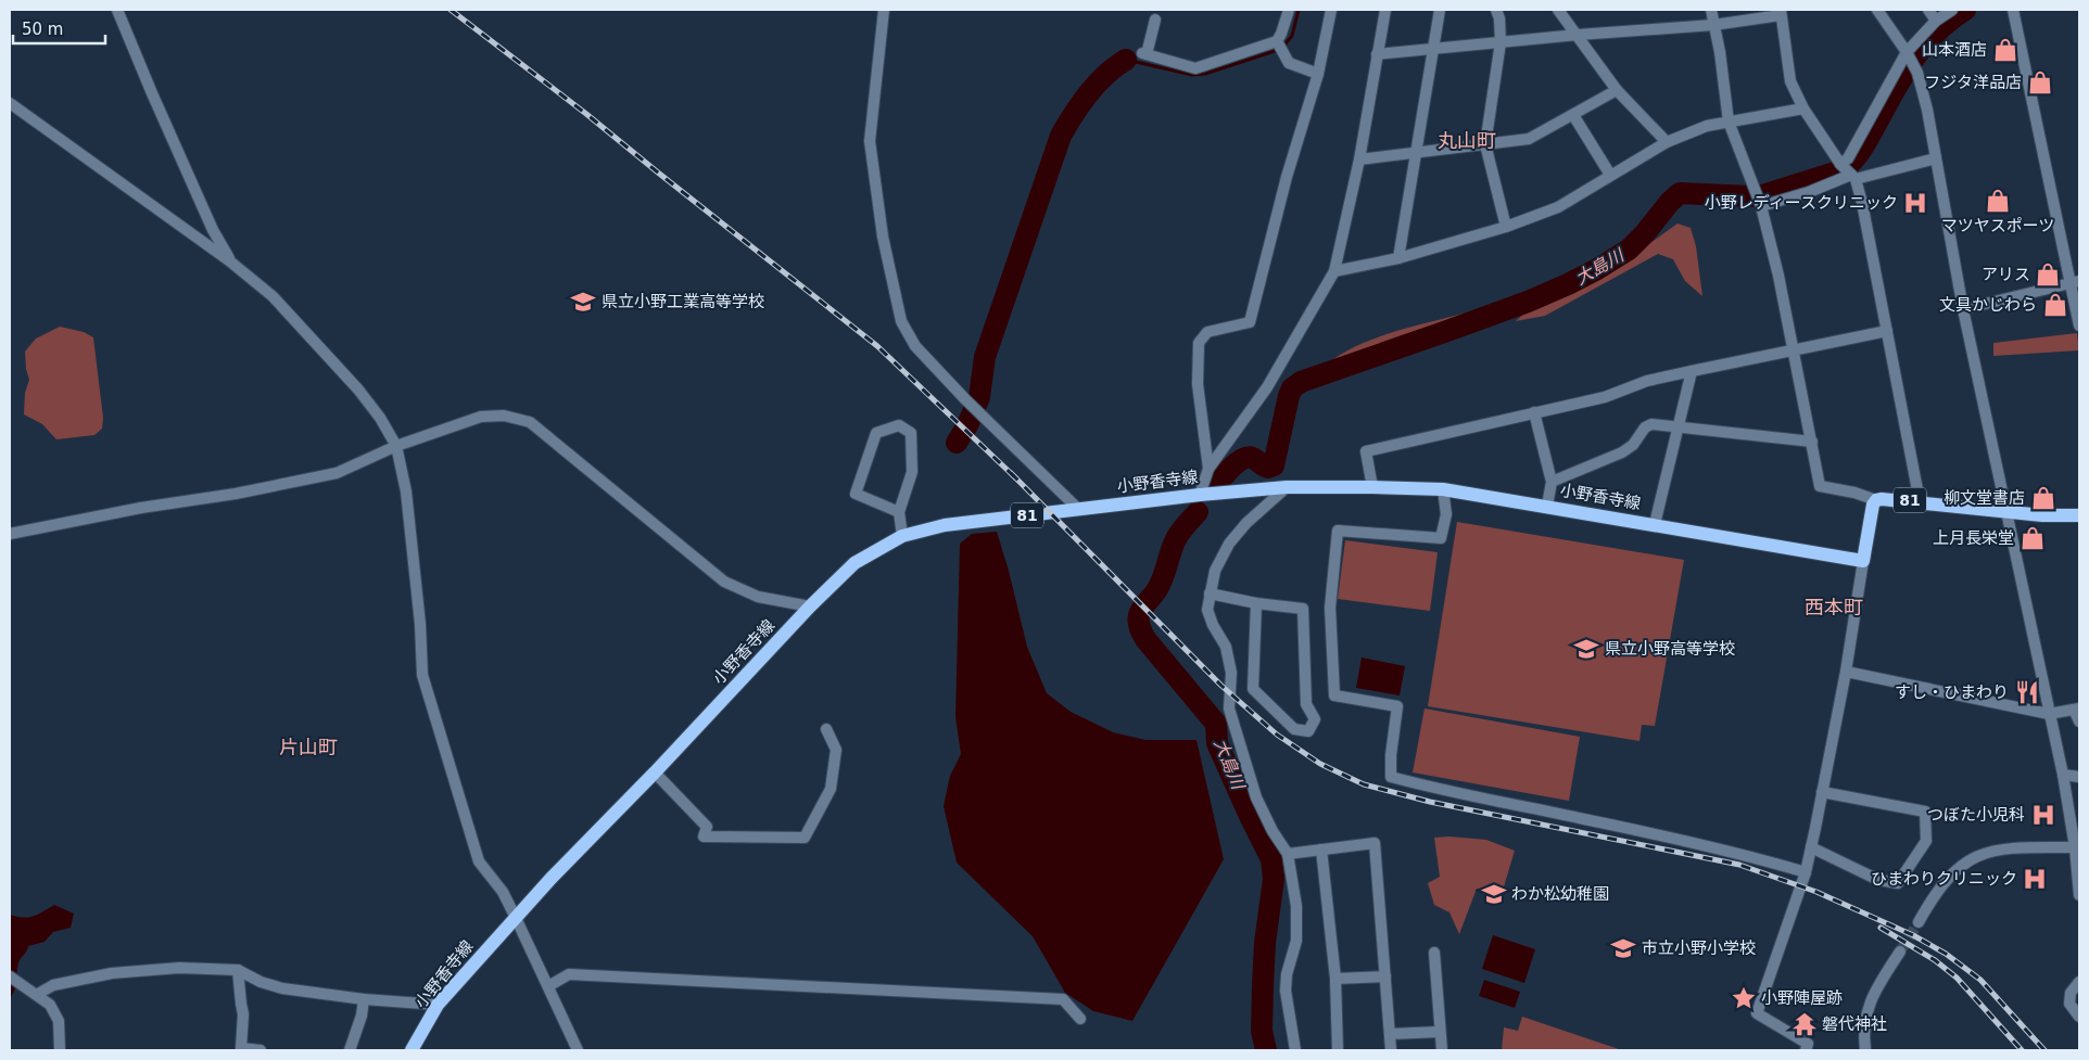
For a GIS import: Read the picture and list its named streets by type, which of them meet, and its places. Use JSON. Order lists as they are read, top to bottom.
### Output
{
  "streets": {
    "main road": ["小野香寺線", "81"]
  },
  "crossings": [
    ["小野香寺線", "81"]
  ],
  "districts": ["丸山町", "西本町", "片山町"],
  "water": ["大島川"],
  "places": {
    "shop": [
      "山本酒店",
      "フジタ洋品店",
      "マツヤスポーツ",
      "アリス",
      "文具かじわら",
      "柳文堂書店",
      "上月長栄堂"
    ],
    "hospital": ["小野レディースクリニック", "つぼた小児科", "ひまわりクリニック"],
    "school or university": [
      "県立小野工業高等学校",
      "県立小野高等学校",
      "わか松幼稚園",
      "市立小野小学校"
    ],
    "restaurant": ["すし・ひまわり"],
    "place": ["小野陣屋跡"],
    "temple": ["磐代神社"]
  },
  "scale_bar": "50 m"
}
